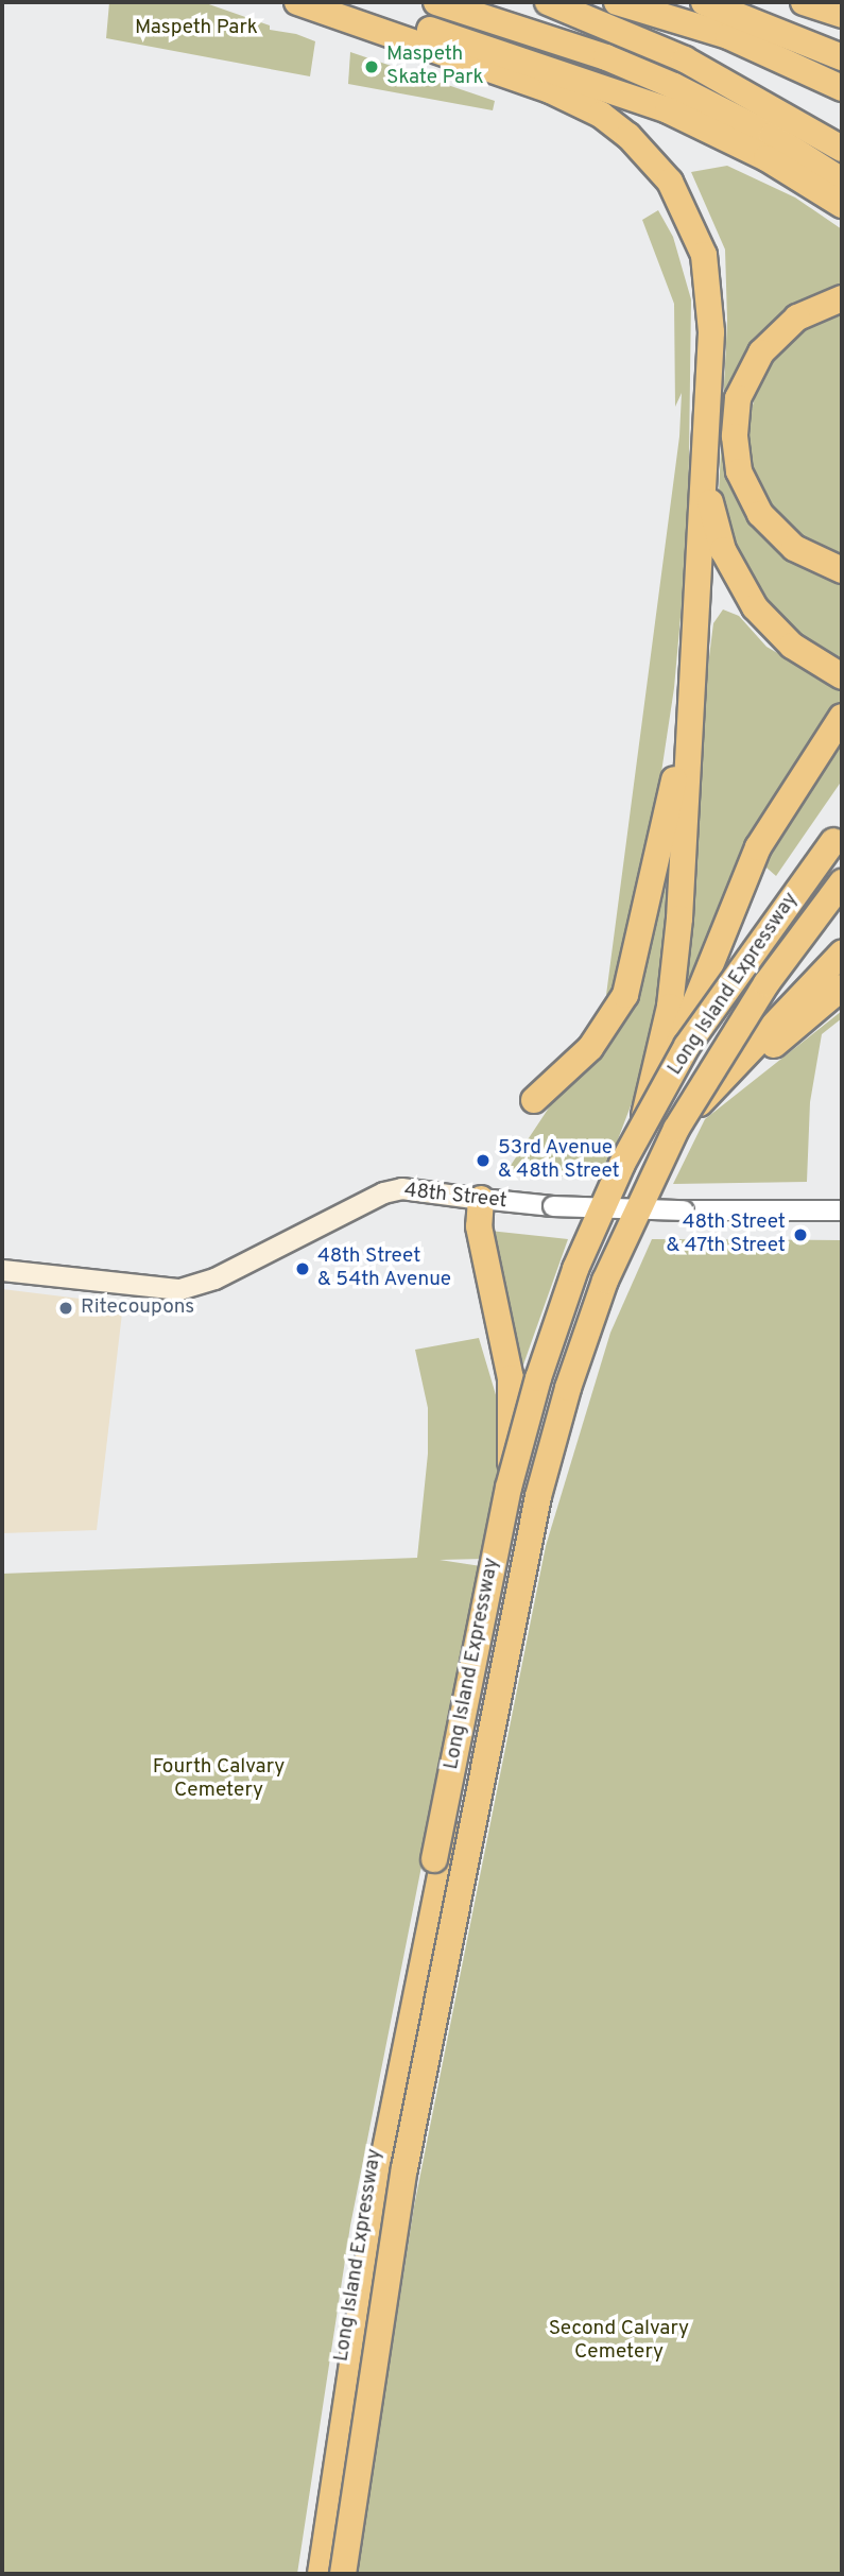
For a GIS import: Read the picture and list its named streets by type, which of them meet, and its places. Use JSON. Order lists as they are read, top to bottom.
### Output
{
  "streets": {
    "highway": ["Long Island Expressway"],
    "main road": ["48th Street"]
  },
  "parks": ["Maspeth Park", "Fourth Calvary Cemetery", "Second Calvary Cemetery"],
  "places": [
    "Maspeth Skate Park",
    "53rd Avenue & 48th Street",
    "48th Street & 47th Street",
    "48th Street & 54th Avenue",
    "Ritecoupons"
  ]
}
